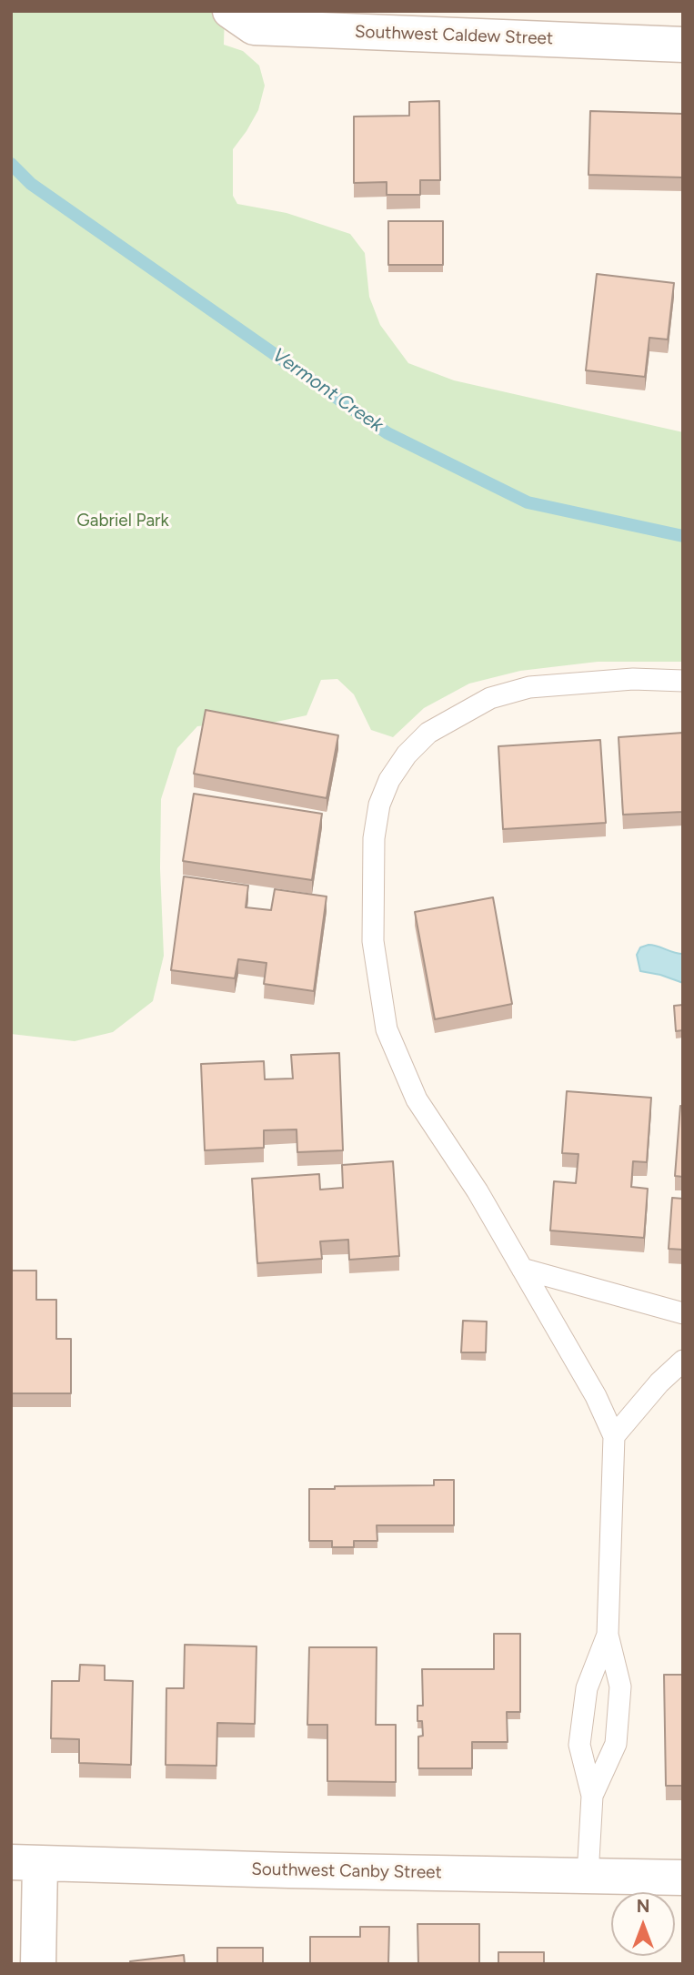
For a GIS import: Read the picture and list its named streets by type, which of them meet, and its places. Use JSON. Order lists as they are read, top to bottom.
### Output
{
  "streets": {
    "street": ["Southwest Caldew Street", "Southwest Canby Street"]
  },
  "water": ["Vermont Creek"],
  "parks": ["Gabriel Park"],
  "north": "top"
}
